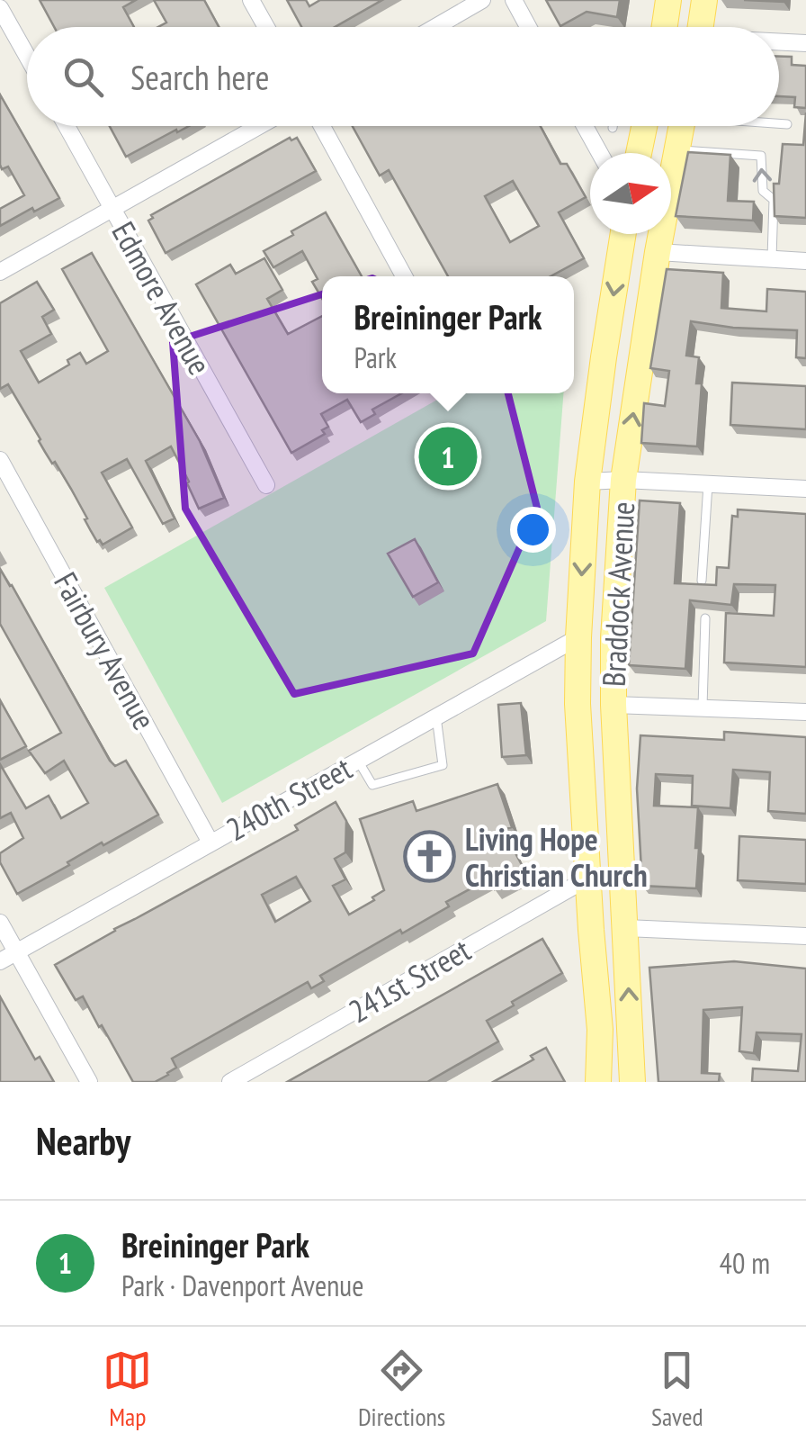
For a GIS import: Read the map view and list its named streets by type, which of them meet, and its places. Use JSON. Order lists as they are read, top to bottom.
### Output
{
  "streets": {
    "main road": ["Braddock Avenue"],
    "street": [
      "Edmore Avenue",
      "Fairbury Avenue",
      "240th Street",
      "241st Street"
    ]
  },
  "crossings": [
    ["Braddock Avenue", "240th Street"],
    ["Braddock Avenue", "241st Street"],
    ["Fairbury Avenue", "240th Street"]
  ],
  "places": {
    "church": ["Living Hope Christian Church"]
  },
  "north": "right",
  "page": {
    "search": "Search here",
    "popup": ["Breininger Park", "Park"],
    "pins": "1",
    "heading": "Nearby",
    "list": [
      {
        "mark": "1",
        "name": "Breininger Park",
        "note": "Park · Davenport Avenue",
        "value": "40 m"
      }
    ],
    "nav": ["Map", "Directions", "Saved"]
  }
}
